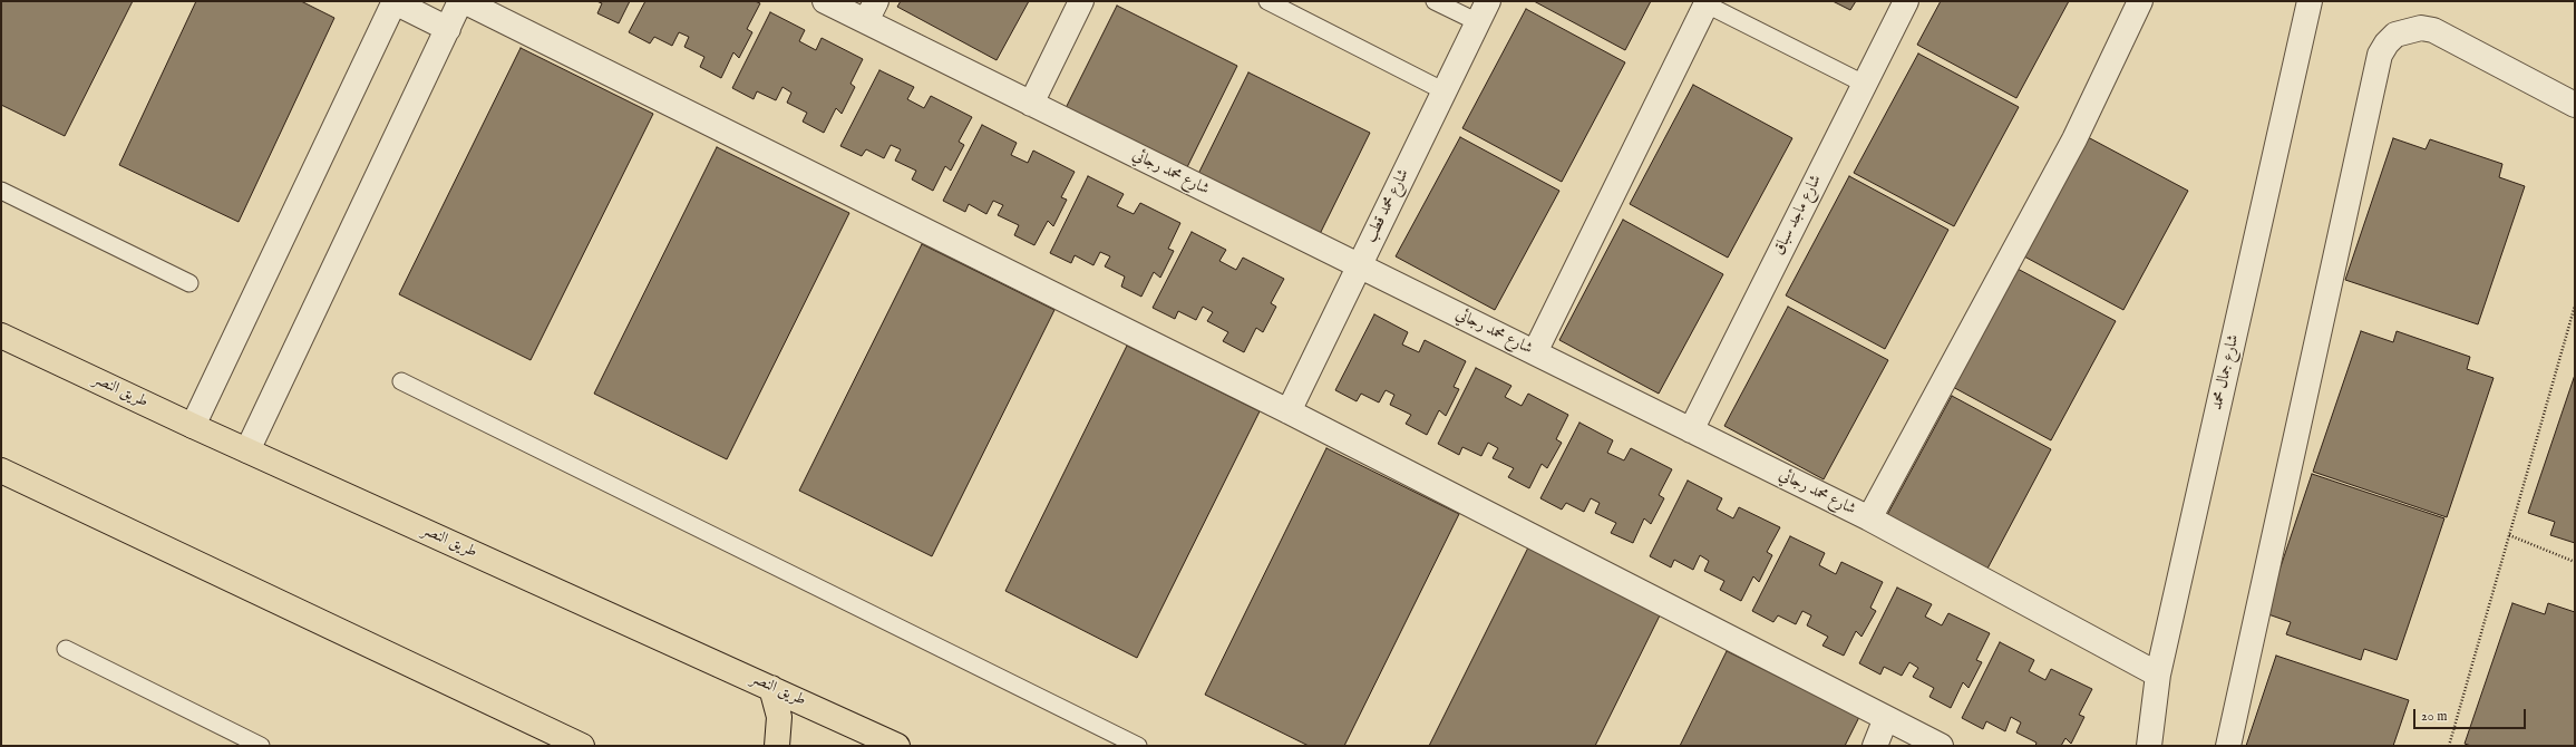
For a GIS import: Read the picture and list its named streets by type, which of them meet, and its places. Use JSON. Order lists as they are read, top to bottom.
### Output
{
  "streets": {
    "highway": ["طريق النصر"],
    "street": [
      "شارع محمد رجائي",
      "شارع محمد قطب",
      "شارع ماجد سباق",
      "شارع جمال محمد"
    ]
  },
  "crossings": [
    ["شارع محمد رجائي", "شارع محمد قطب"],
    ["شارع محمد رجائي", "شارع ماجد سباق"],
    ["شارع محمد رجائي", "شارع جمال محمد"]
  ],
  "scale_bar": "20 m"
}
